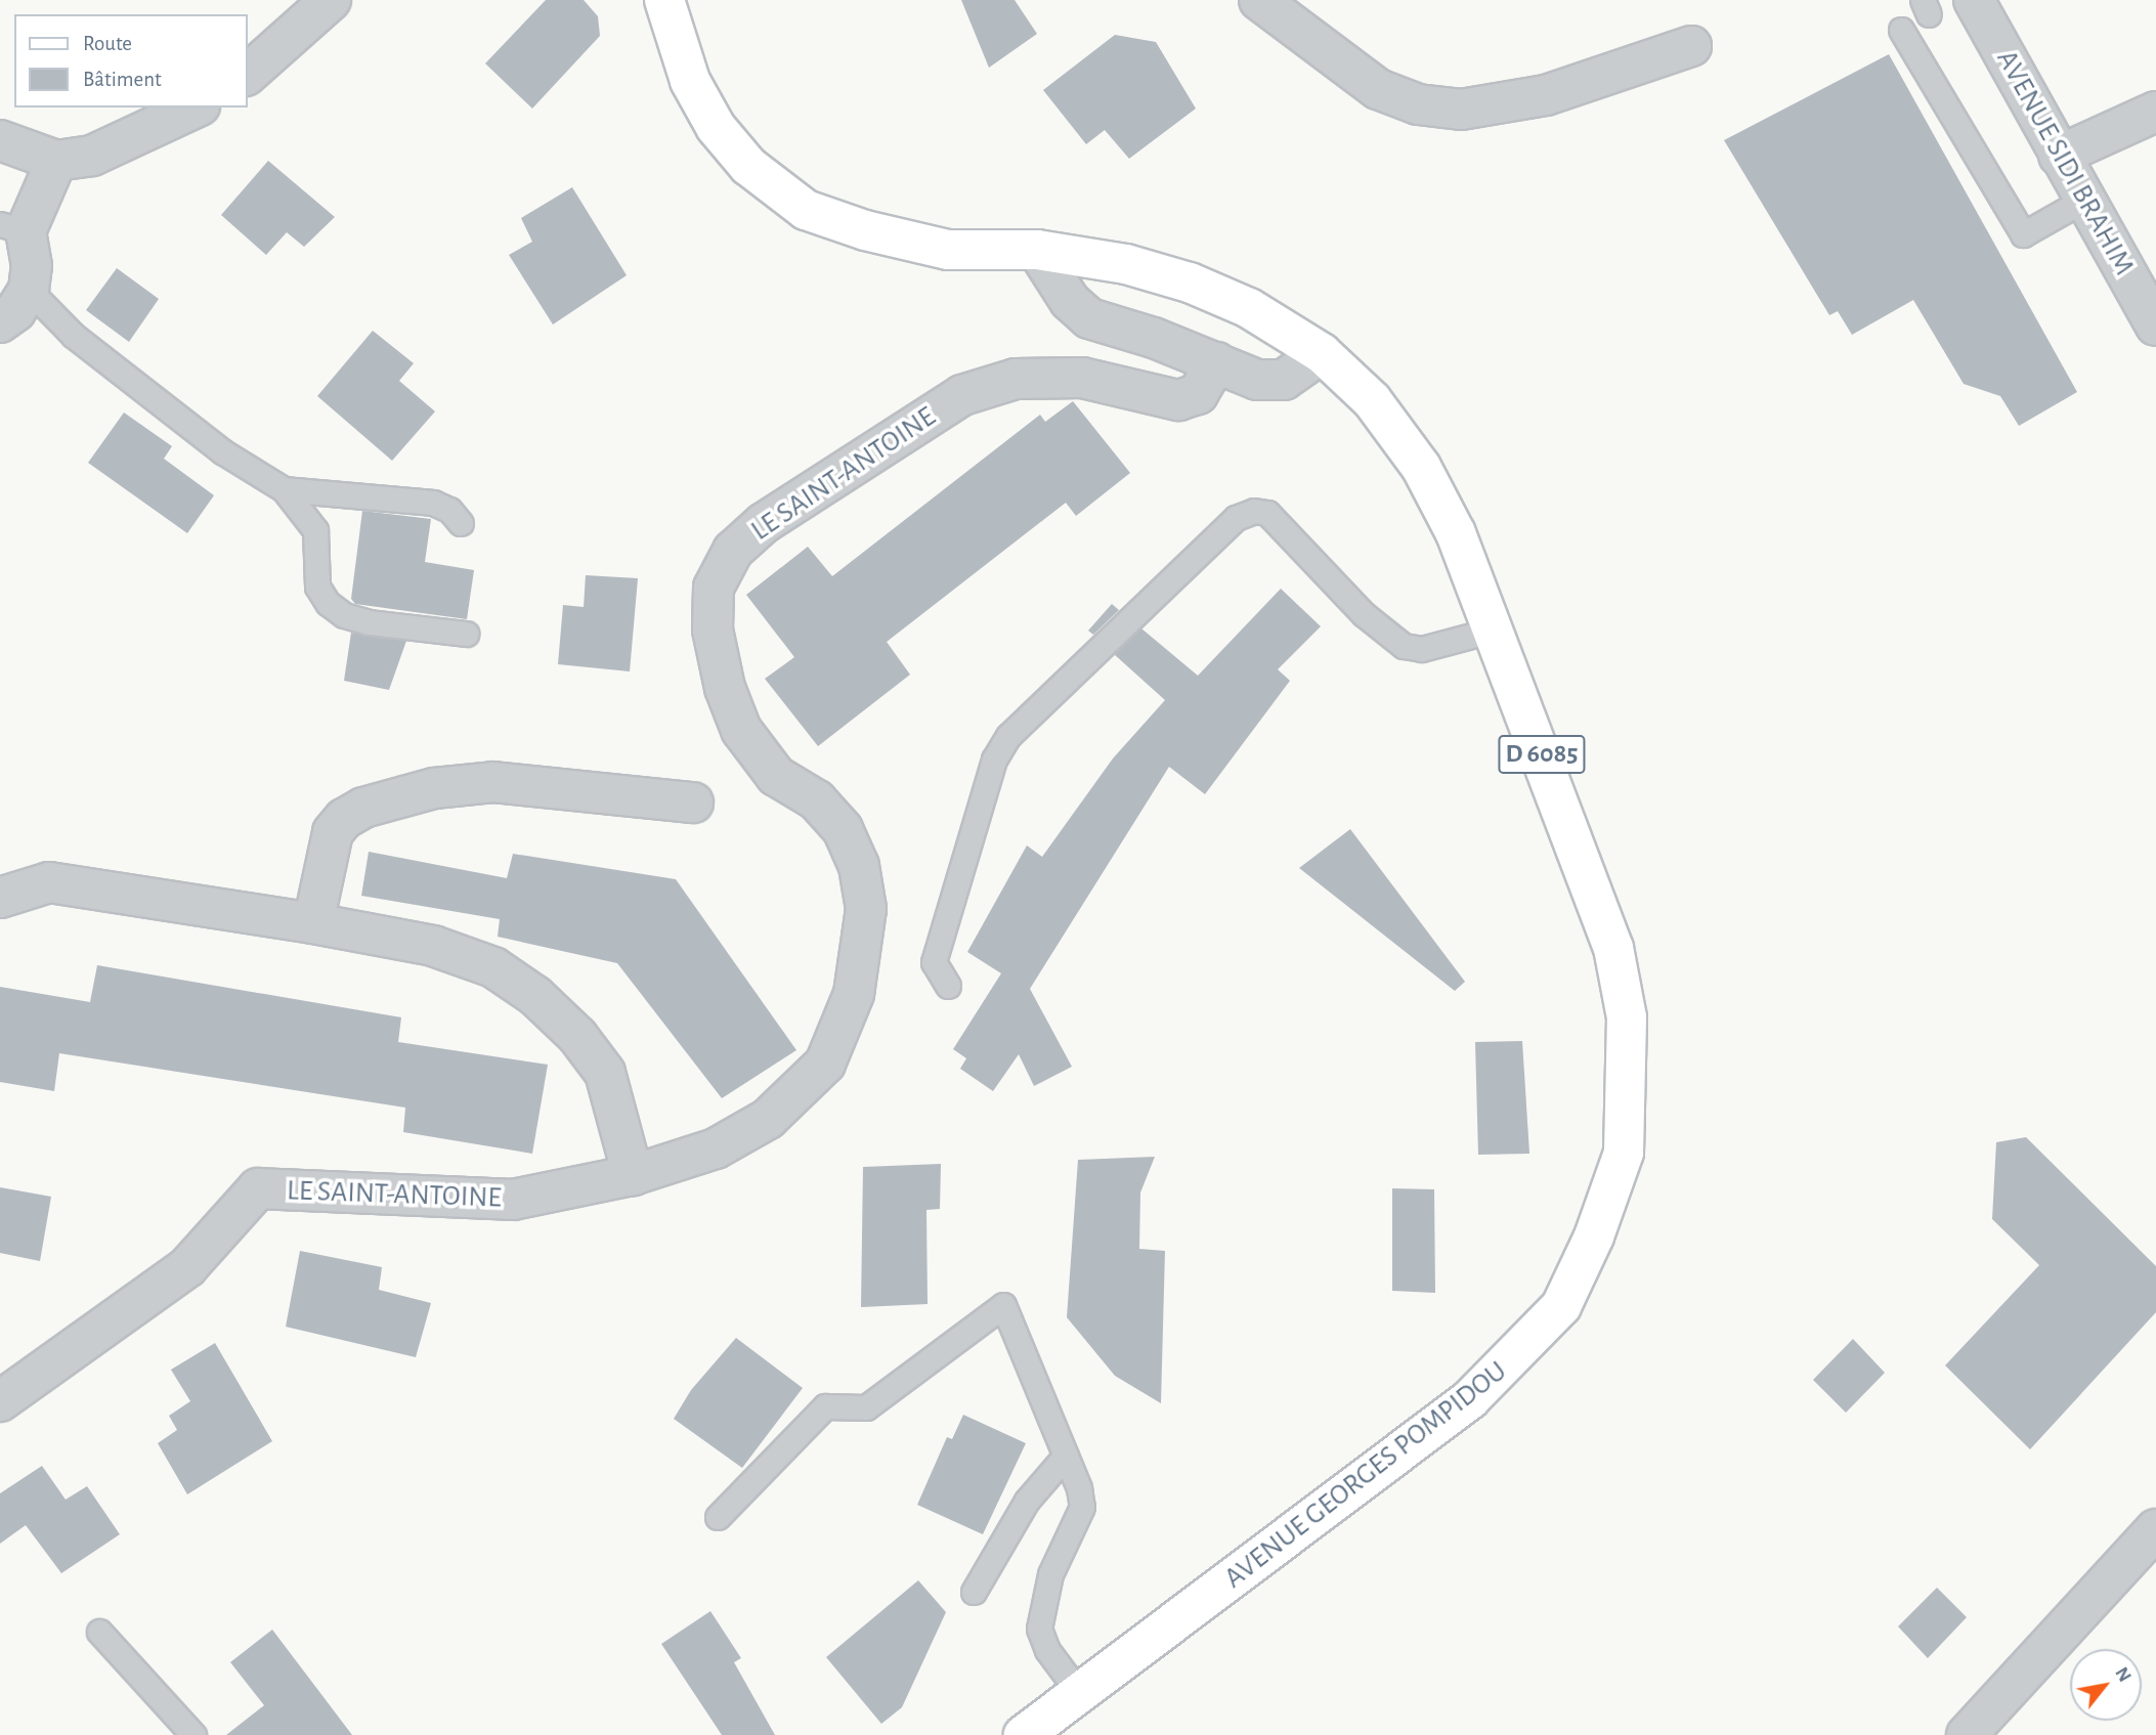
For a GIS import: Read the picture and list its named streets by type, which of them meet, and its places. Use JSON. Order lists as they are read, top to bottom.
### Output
{
  "streets": {
    "main road": ["D 6085", "AVENUE GEORGES POMPIDOU"],
    "street": ["AVENUE SIDI BRAHIM", "LE SAINT-ANTOINE"]
  },
  "legend": ["Route", "Bâtiment"],
  "north": "top right"
}
